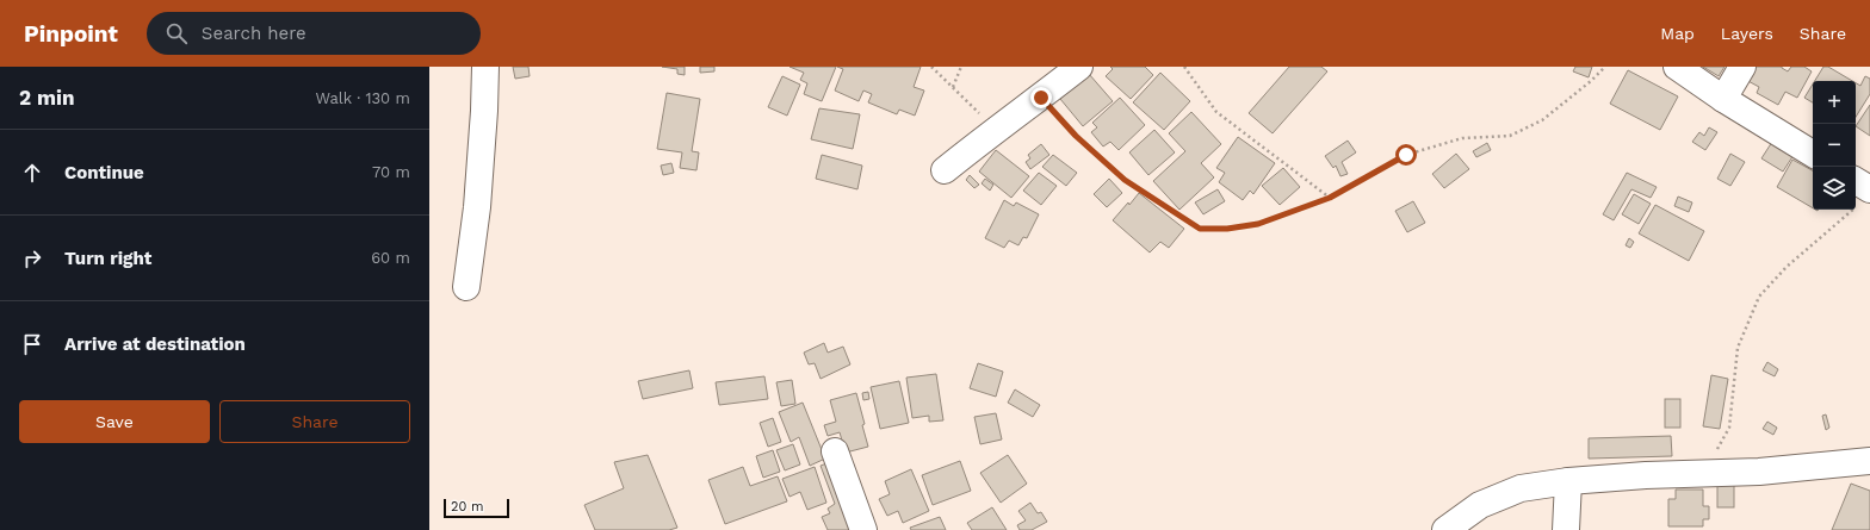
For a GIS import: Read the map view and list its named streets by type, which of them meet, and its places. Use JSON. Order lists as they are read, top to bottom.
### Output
{
  "scale_bar": "20 m",
  "page": {
    "header": "Pinpoint",
    "search": "Search here",
    "nav": ["Map", "Layers", "Share"],
    "heading": ["2 min", "Walk · 130 m"],
    "map_buttons": ["+", "−"],
    "list": [
      ["Continue", "70 m"],
      ["Turn right", "60 m"],
      "Arrive at destination"
    ],
    "buttons": ["Save", "Share"],
    "scale": "20 m"
  }
}
